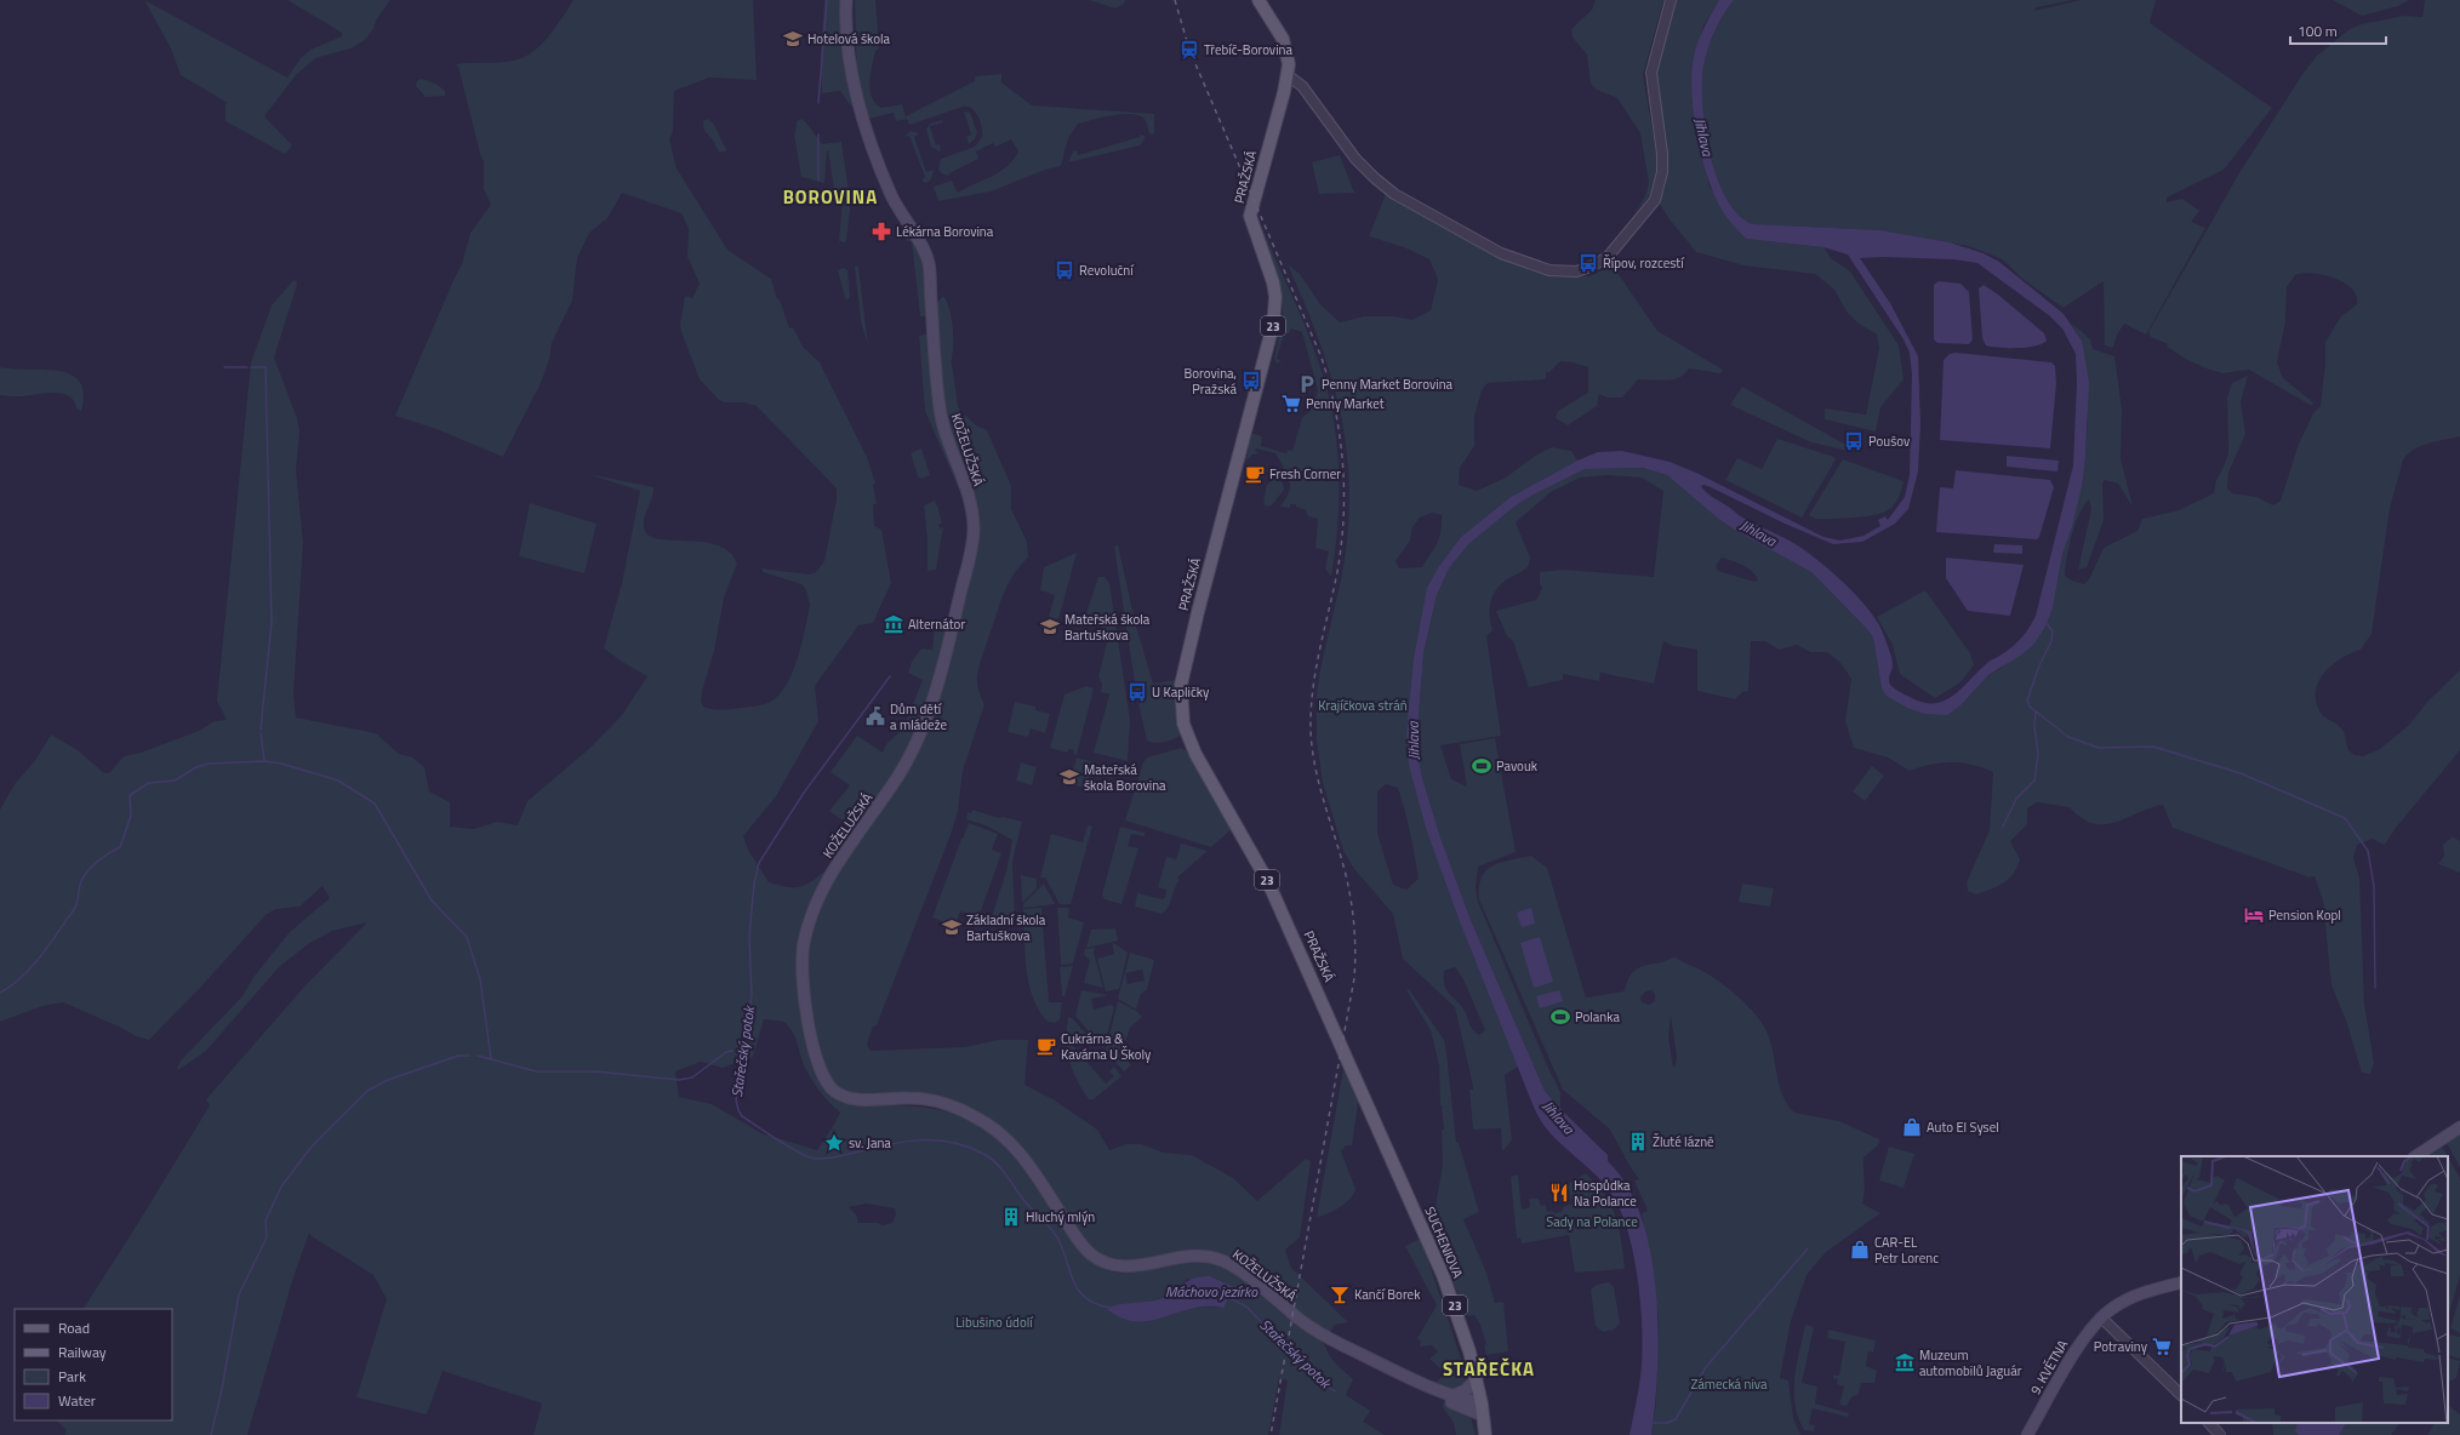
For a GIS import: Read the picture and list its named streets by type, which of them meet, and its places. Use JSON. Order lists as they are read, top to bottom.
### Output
{
  "streets": {
    "main road": [
      "PRAŽSKÁ",
      "23",
      "KOŽELUŽSKÁ",
      "SUCHENIOVA",
      "9. KVĚTNA"
    ]
  },
  "crossings": [
    ["PRAŽSKÁ", "SUCHENIOVA"]
  ],
  "districts": ["BOROVINA", "STAŘEČKA"],
  "water": ["Jihlava", "Stařečský potok", "Máchovo jezírko"],
  "parks": [
    "Krajíčkova stráň",
    "Sady na Polance",
    "Libušino údolí",
    "Zámecká niva"
  ],
  "places": {
    "school or university": [
      "Hotelová škola",
      "Mateřská škola Bartuškova",
      "Mateřská škola Borovina",
      "Základní škola Bartuškova"
    ],
    "station": ["Třebíč-Borovina"],
    "pharmacy": ["Lékárna Borovina"],
    "bus stop": [
      "Řípov, rozcestí",
      "Revoluční",
      "Borovina, Pražská",
      "Poušov",
      "U Kapličky"
    ],
    "parking": ["Penny Market Borovina"],
    "supermarket": ["Penny Market", "Potraviny"],
    "cafe": ["Fresh Corner", "Cukrárna & Kavárna U Školy"],
    "museum": ["Alternátor", "Muzeum automobilů Jaguár"],
    "public building": ["Dům dětí a mládeže"],
    "sports": ["Pavouk", "Polanka"],
    "hotel": ["Pension Kopl"],
    "shop": ["Auto El Sysel", "CAR-EL Petr Lorenc"],
    "building": ["Žluté lázně", "Hluchý mlýn"],
    "place": ["sv. Jana"],
    "restaurant": ["Hospůdka Na Polance"],
    "bar": ["Kančí Borek"]
  },
  "legend": [
    "Road",
    "Railway",
    "Park",
    "Water"
  ],
  "scale_bar": "100 m"
}
